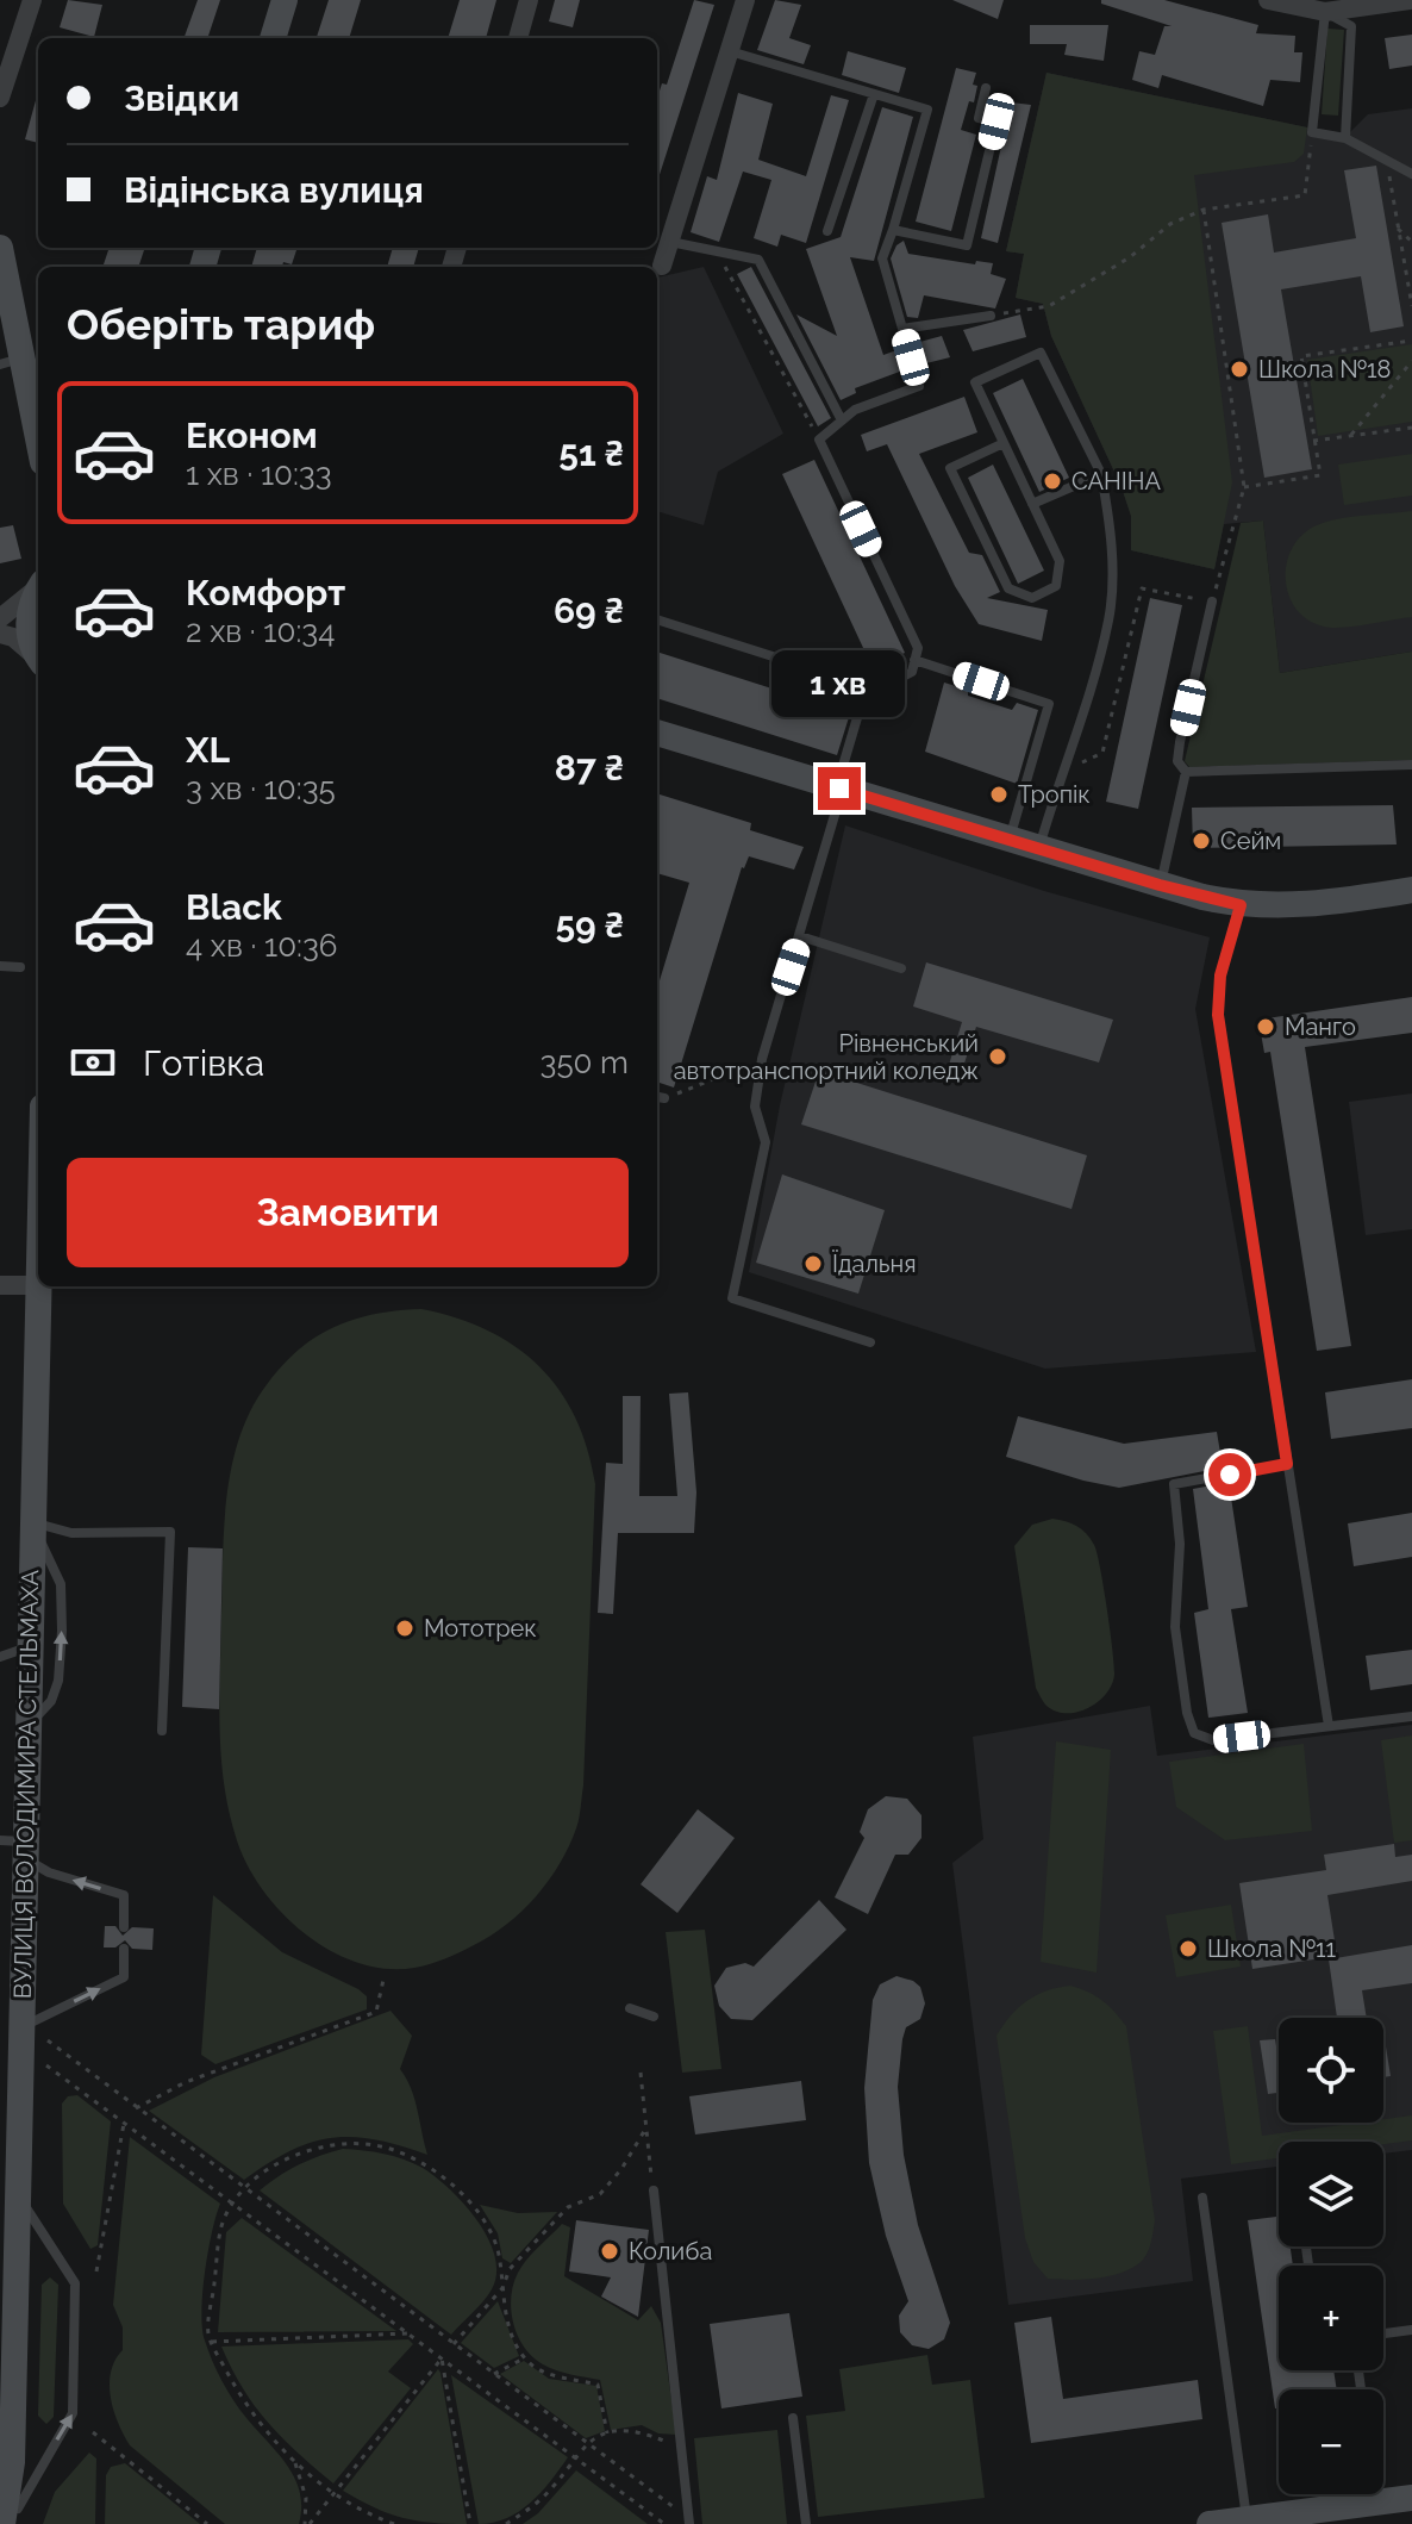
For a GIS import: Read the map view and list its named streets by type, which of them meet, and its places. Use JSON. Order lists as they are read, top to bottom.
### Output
{
  "streets": {
    "main road": ["ВУЛИЦЯ ВОЛОДИМИРА СТЕЛЬМАХА"]
  },
  "places": [
    "Школа №18",
    "САНІНА",
    "Тропік",
    "Сейм",
    "Манго",
    "Рівненський автотранспортний коледж",
    "Їдальня",
    "Мототрек",
    "Школа №11",
    "Колиба"
  ],
  "page": {
    "banner": ["Звідки", "Відінська вулиця"],
    "heading": "Оберіть тариф",
    "list": [
      {
        "name": "Економ",
        "note": "1 хв · 10:33",
        "value": "51 ₴"
      },
      {
        "name": "Комфорт",
        "note": "2 хв · 10:34",
        "value": "69 ₴"
      },
      {
        "name": "XL",
        "note": "3 хв · 10:35",
        "value": "87 ₴"
      },
      {
        "name": "Black",
        "note": "4 хв · 10:36",
        "value": "59 ₴"
      }
    ],
    "bubble": "1 хв",
    "pay": ["Готівка", "350 m"],
    "buttons": "Замовити",
    "map_buttons": ["+", "−"]
  }
}
